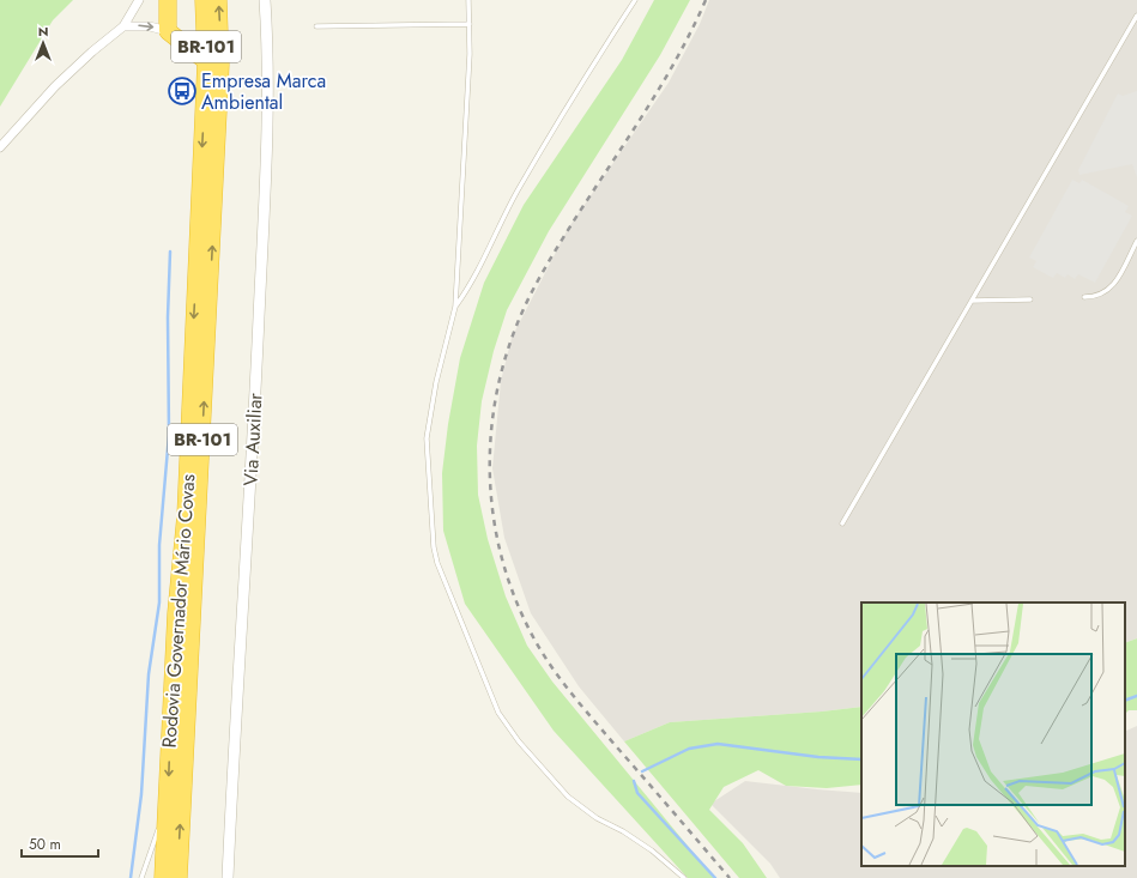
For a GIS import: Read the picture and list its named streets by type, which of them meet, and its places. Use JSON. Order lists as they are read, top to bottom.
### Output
{
  "streets": {
    "highway": ["BR-101", "Rodovia Governador Mário Covas"],
    "street": ["Via Auxiliar"]
  },
  "places": {
    "bus stop": ["Empresa Marca Ambiental"]
  },
  "scale_bar": "50 m",
  "north": "top"
}
